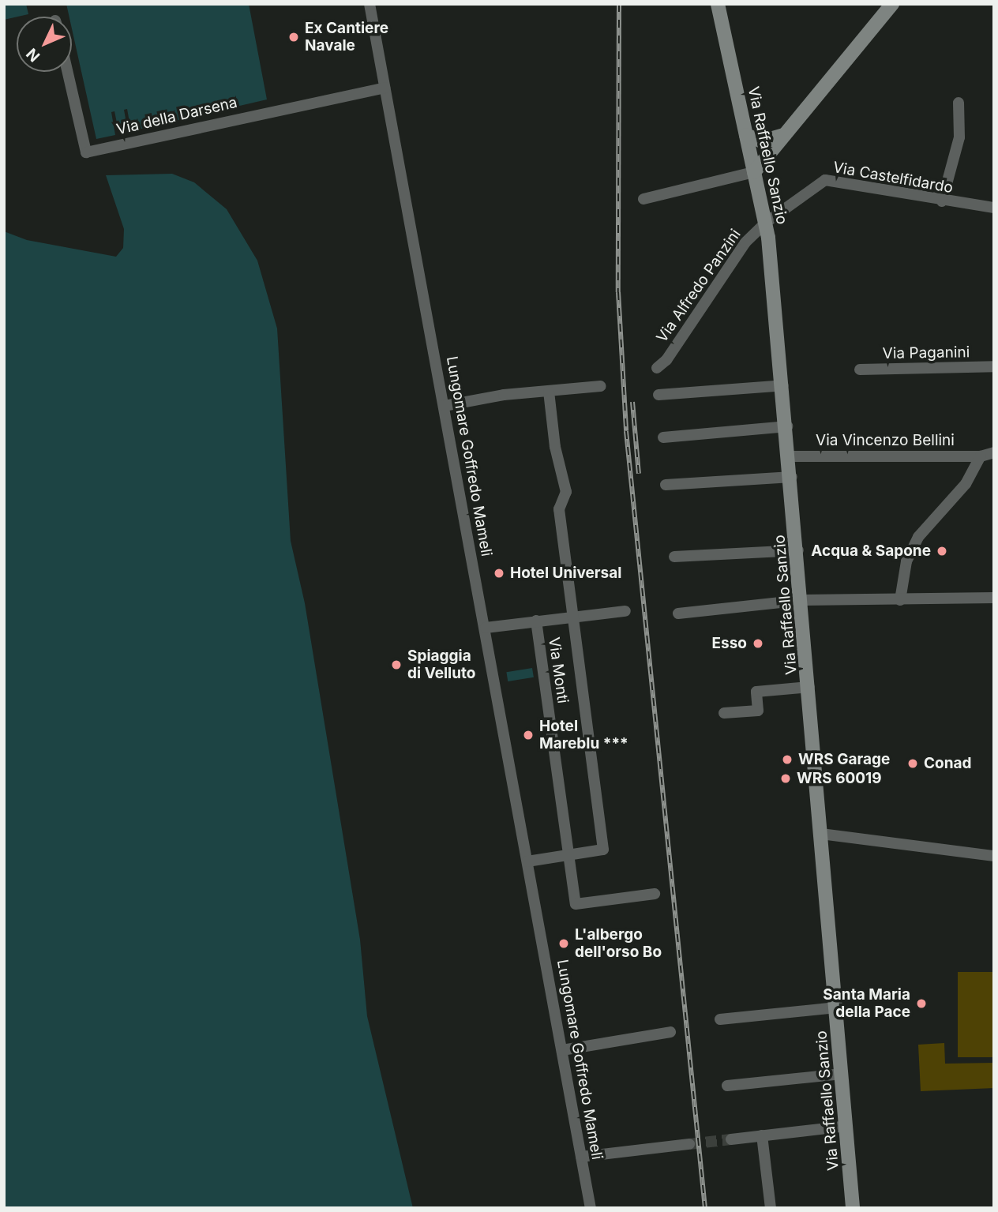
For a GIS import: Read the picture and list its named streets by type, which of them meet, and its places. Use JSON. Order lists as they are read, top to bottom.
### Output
{
  "streets": {
    "main road": ["Via Raffaello Sanzio"],
    "street": [
      "Via della Darsena",
      "Via Castelfidardo",
      "Via Alfredo Panzini",
      "Via Paganini",
      "Via Vincenzo Bellini",
      "Lungomare Goffredo Mameli",
      "Via Monti"
    ]
  },
  "crossings": [
    ["Via della Darsena", "Lungomare Goffredo Mameli"],
    ["Via Raffaello Sanzio", "Via Castelfidardo"],
    ["Via Raffaello Sanzio", "Via Alfredo Panzini"],
    ["Via Raffaello Sanzio", "Via Vincenzo Bellini"],
    ["Via Castelfidardo", "Via Alfredo Panzini"]
  ],
  "places": [
    "Ex Cantiere Navale",
    "Acqua & Sapone",
    "Hotel Universal",
    "Esso",
    "Spiaggia di Velluto",
    "Hotel Mareblu ***",
    "WRS Garage",
    "Conad",
    "WRS 60019",
    "L'albergo dell'orso Bo",
    "Santa Maria della Pace"
  ],
  "north": "bottom left"
}
